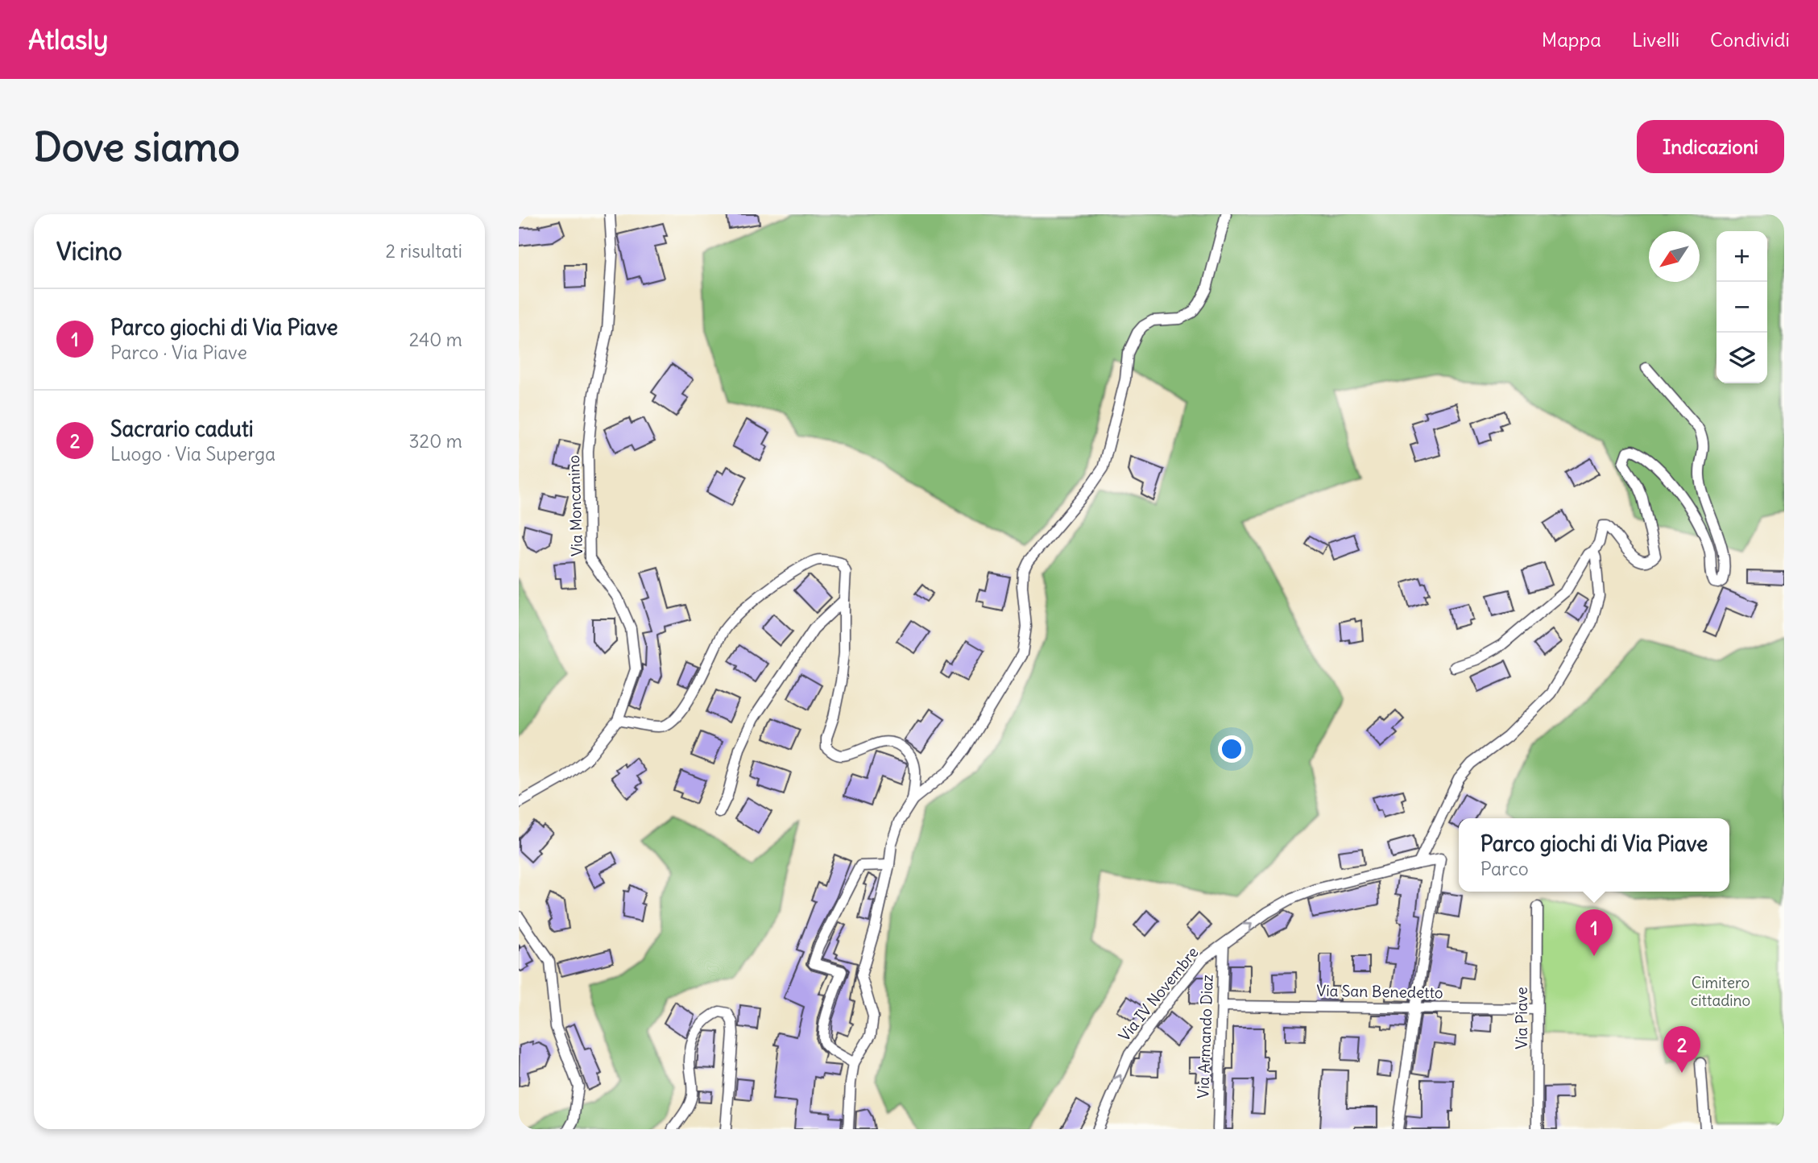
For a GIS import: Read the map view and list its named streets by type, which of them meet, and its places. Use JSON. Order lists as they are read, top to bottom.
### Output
{
  "streets": {
    "street": [
      "Via Moncanino",
      "Via San Benedetto",
      "Via IV Novembre",
      "Via Piave",
      "Via Armando Diaz"
    ]
  },
  "crossings": [
    ["Via San Benedetto", "Via IV Novembre"],
    ["Via San Benedetto", "Via Piave"],
    ["Via San Benedetto", "Via Armando Diaz"],
    ["Via IV Novembre", "Via Armando Diaz"]
  ],
  "one_way": ["Via IV Novembre"],
  "parks": ["Cimitero cittadino"],
  "north": "bottom left",
  "page": {
    "header": "Atlasly",
    "nav": ["Mappa", "Livelli", "Condividi"],
    "buttons": "Indicazioni",
    "title": "Dove siamo",
    "heading": ["Vicino", "2 risultati"],
    "map_buttons": ["+", "−"],
    "list": [
      {
        "mark": "1",
        "name": "Parco giochi di Via Piave",
        "note": "Parco · Via Piave",
        "value": "240 m"
      },
      {
        "mark": "2",
        "name": "Sacrario caduti",
        "note": "Luogo · Via Superga",
        "value": "320 m"
      }
    ],
    "popup": ["Parco giochi di Via Piave", "Parco"],
    "pins": ["1", "2"]
  }
}
